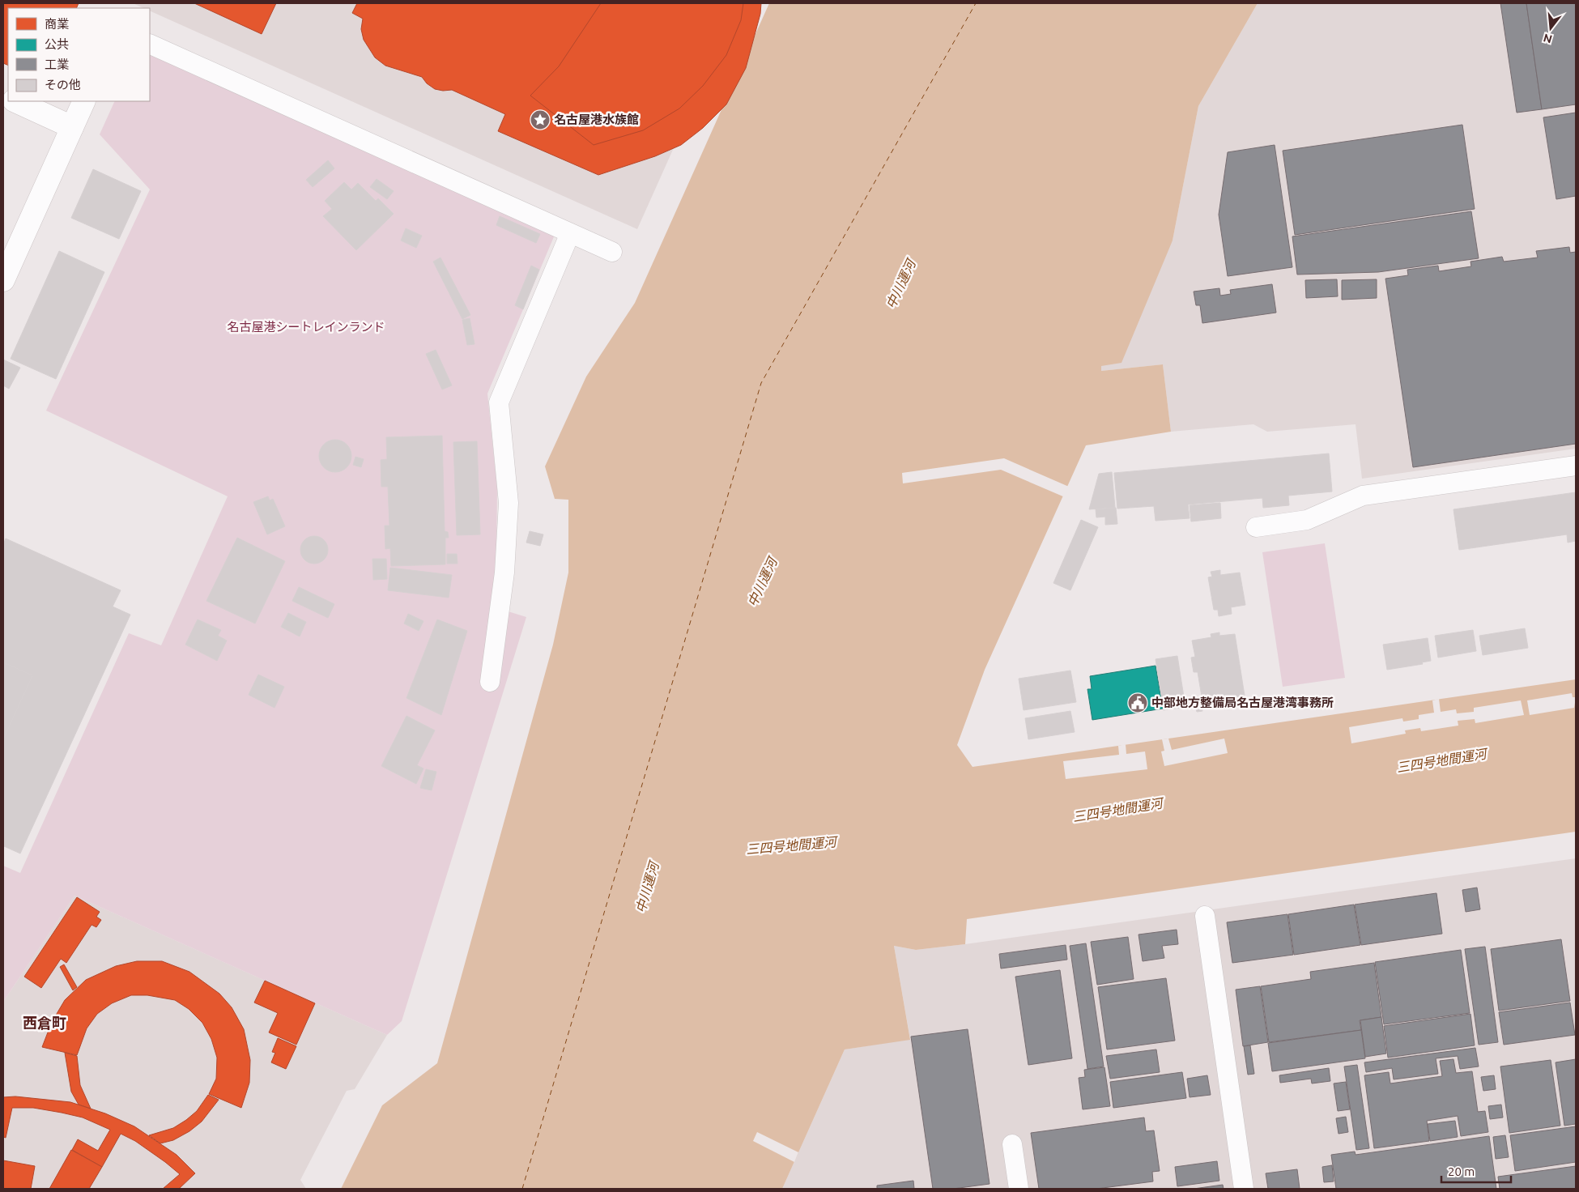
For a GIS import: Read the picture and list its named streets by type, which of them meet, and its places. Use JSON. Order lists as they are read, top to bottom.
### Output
{
  "districts": ["西倉町"],
  "water": ["中川運河", "三四号地間運河"],
  "parks": ["名古屋港シートレインランド"],
  "places": {
    "place": ["名古屋港水族館"],
    "public building": ["中部地方整備局名古屋港湾事務所"]
  },
  "legend": [
    "商業",
    "公共",
    "工業",
    "その他"
  ],
  "scale_bar": "20 m",
  "north": "bottom"
}
